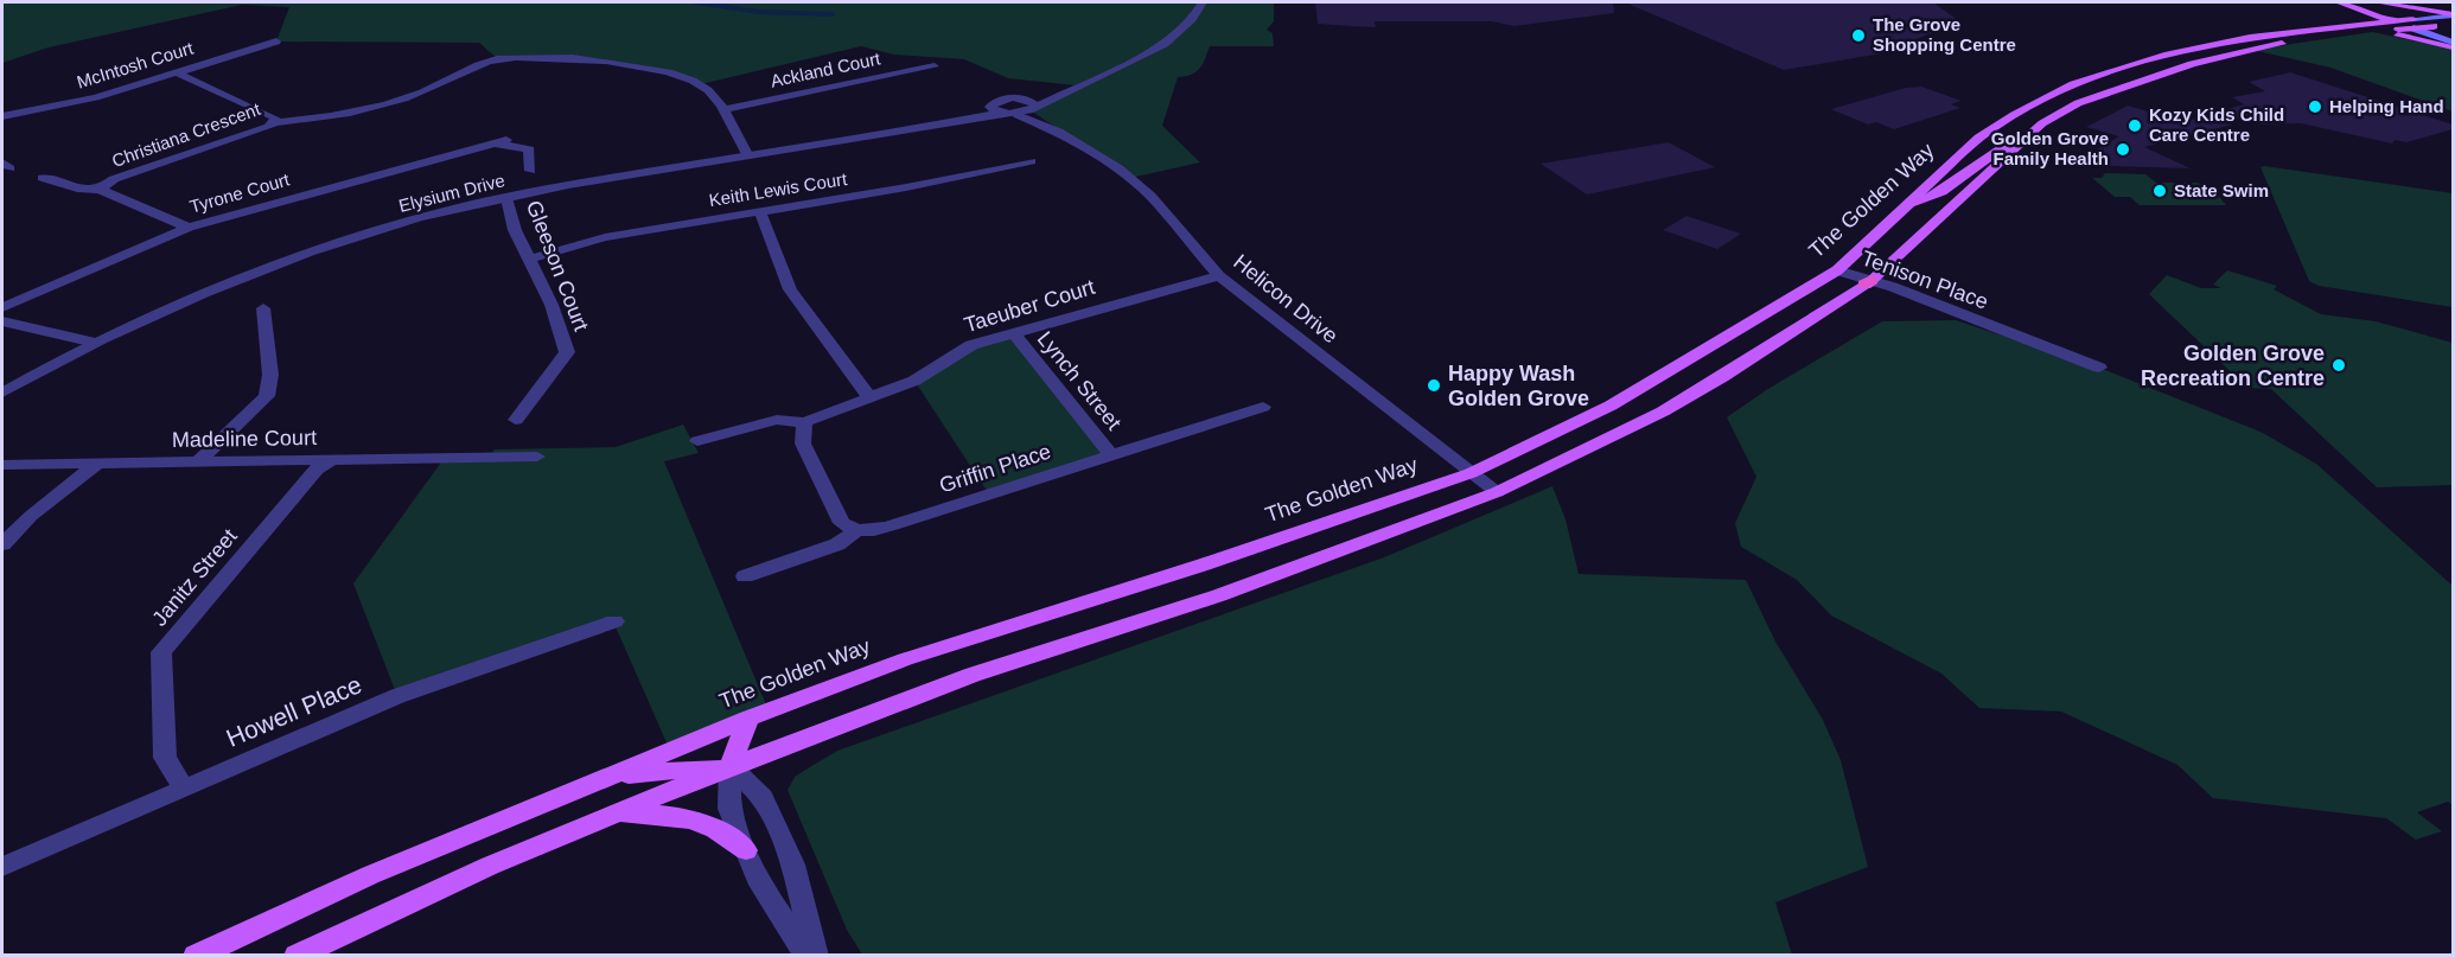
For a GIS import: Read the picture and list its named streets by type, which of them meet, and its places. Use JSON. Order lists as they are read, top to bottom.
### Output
{
  "streets": {
    "main road": ["The Golden Way"],
    "street": [
      "McIntosh Court",
      "Ackland Court",
      "Christiana Crescent",
      "Keith Lewis Court",
      "Tyrone Court",
      "Elysium Drive",
      "Gleeson Court",
      "Tenison Place",
      "Helicon Drive",
      "Taeuber Court",
      "Lynch Street",
      "Madeline Court",
      "Griffin Place",
      "Janitz Street",
      "Howell Place"
    ]
  },
  "crossings": [
    ["Ackland Court", "Christiana Crescent"],
    ["Christiana Crescent", "Tyrone Court"],
    ["Christiana Crescent", "Elysium Drive"],
    ["Keith Lewis Court", "Gleeson Court"],
    ["Elysium Drive", "Gleeson Court"],
    ["The Golden Way", "Tenison Place"],
    ["The Golden Way", "Helicon Drive"],
    ["Helicon Drive", "Taeuber Court"],
    ["Taeuber Court", "Lynch Street"],
    ["Lynch Street", "Griffin Place"],
    ["Madeline Court", "Janitz Street"],
    ["Janitz Street", "Howell Place"]
  ],
  "places": [
    "The Grove Shopping Centre",
    "Helping Hand",
    "Kozy Kids Child Care Centre",
    "Golden Grove Family Health",
    "State Swim",
    "Golden Grove Recreation Centre",
    "Happy Wash Golden Grove"
  ]
}
